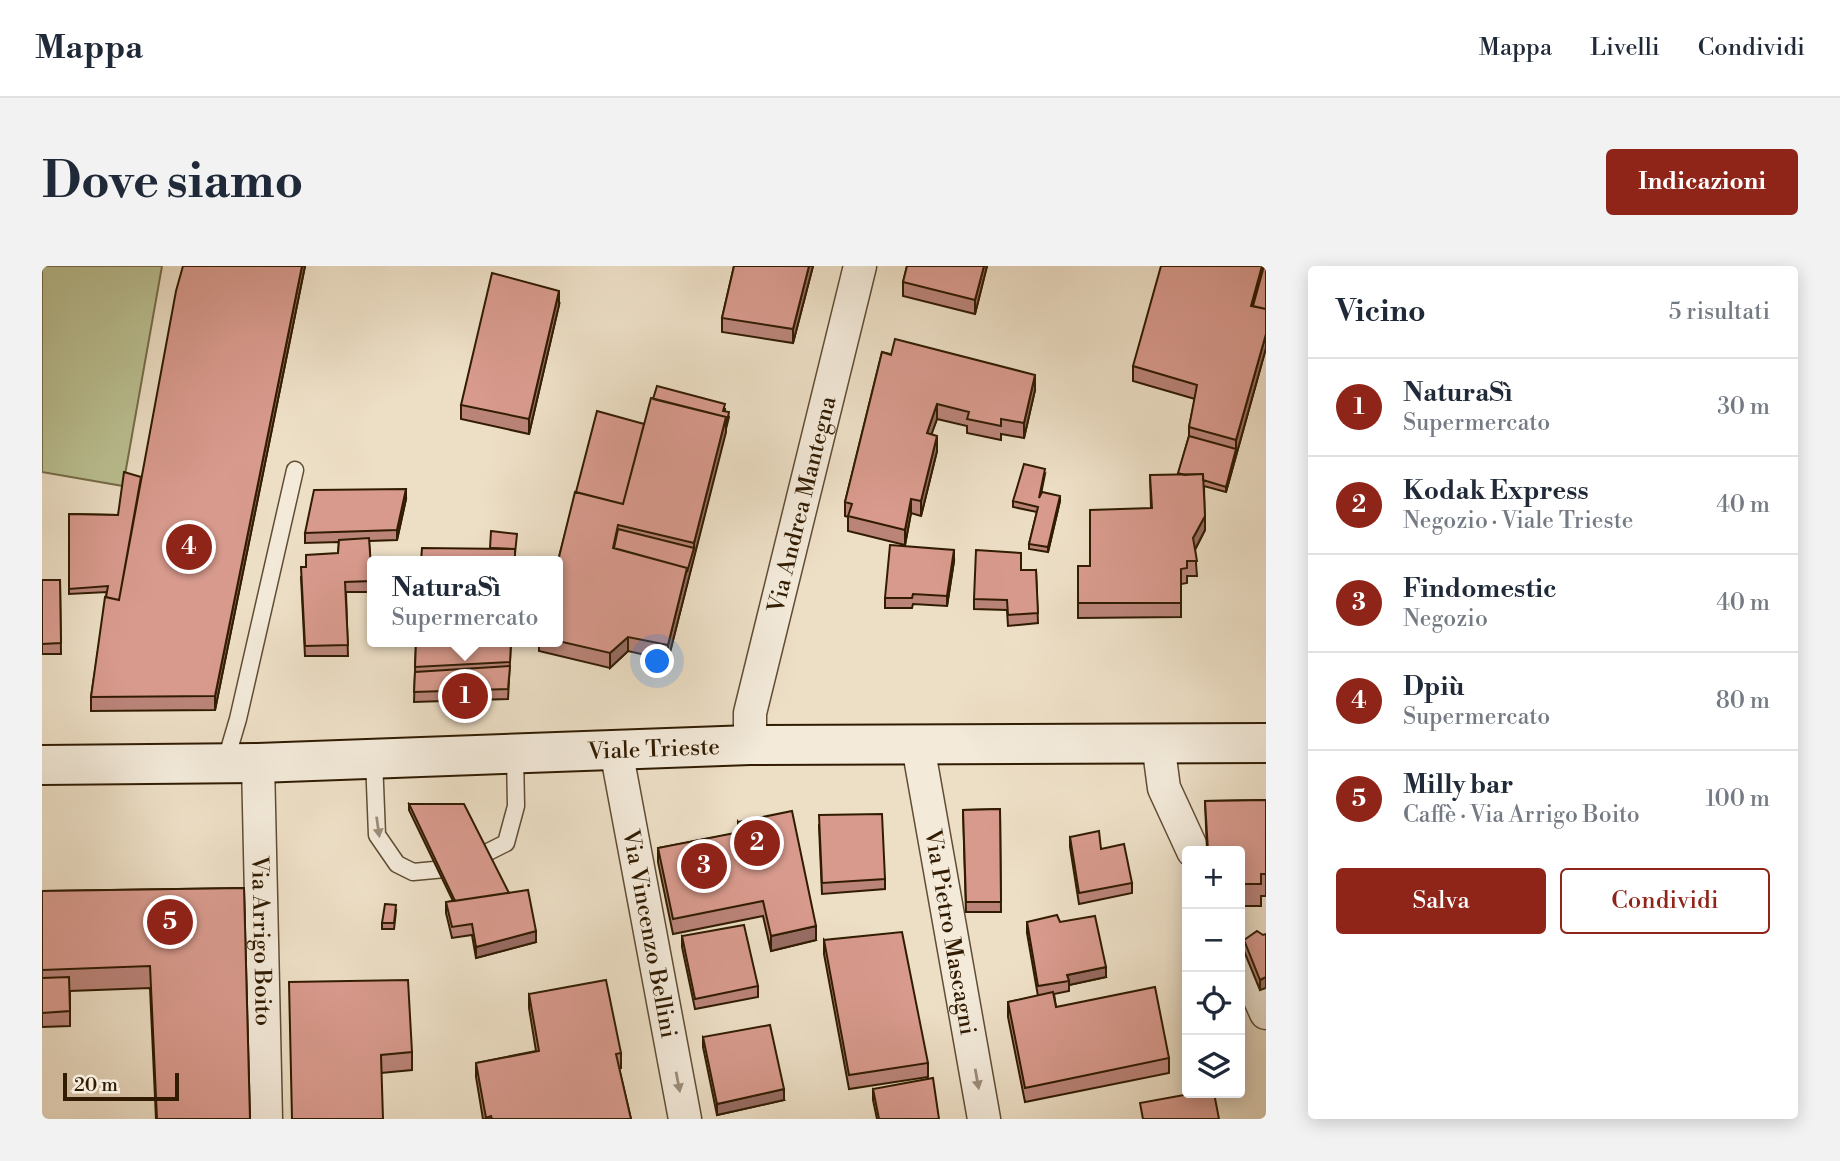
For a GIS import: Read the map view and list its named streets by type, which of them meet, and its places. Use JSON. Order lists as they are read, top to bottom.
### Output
{
  "streets": {
    "main road": ["Viale Trieste"],
    "street": [
      "Via Andrea Mantegna",
      "Via Pietro Mascagni",
      "Via Vincenzo Bellini",
      "Via Arrigo Boito"
    ]
  },
  "crossings": [
    ["Via Andrea Mantegna", "Viale Trieste"],
    ["Viale Trieste", "Via Pietro Mascagni"],
    ["Viale Trieste", "Via Vincenzo Bellini"],
    ["Viale Trieste", "Via Arrigo Boito"]
  ],
  "one_way": ["Via Pietro Mascagni", "Via Vincenzo Bellini"],
  "scale_bar": "20 m",
  "page": {
    "header": "Mappa",
    "nav": ["Mappa", "Livelli", "Condividi"],
    "buttons": [
      "Indicazioni",
      ["Salva", "Condividi"]
    ],
    "title": "Dove siamo",
    "heading": ["Vicino", "5 risultati"],
    "list": [
      {
        "mark": "1",
        "name": "NaturaSì",
        "note": "Supermercato",
        "value": "30 m"
      },
      {
        "mark": "2",
        "name": "Kodak Express",
        "note": "Negozio · Viale Trieste",
        "value": "40 m"
      },
      {
        "mark": "3",
        "name": "Findomestic",
        "note": "Negozio",
        "value": "40 m"
      },
      {
        "mark": "4",
        "name": "Dpiù",
        "note": "Supermercato",
        "value": "80 m"
      },
      {
        "mark": "5",
        "name": "Milly bar",
        "note": "Caffè · Via Arrigo Boito",
        "value": "100 m"
      }
    ],
    "pins": [
      "4",
      "1",
      "2",
      "3",
      "5"
    ],
    "popup": ["NaturaSì", "Supermercato"],
    "map_buttons": ["+", "−"],
    "scale": "20 m"
  }
}
